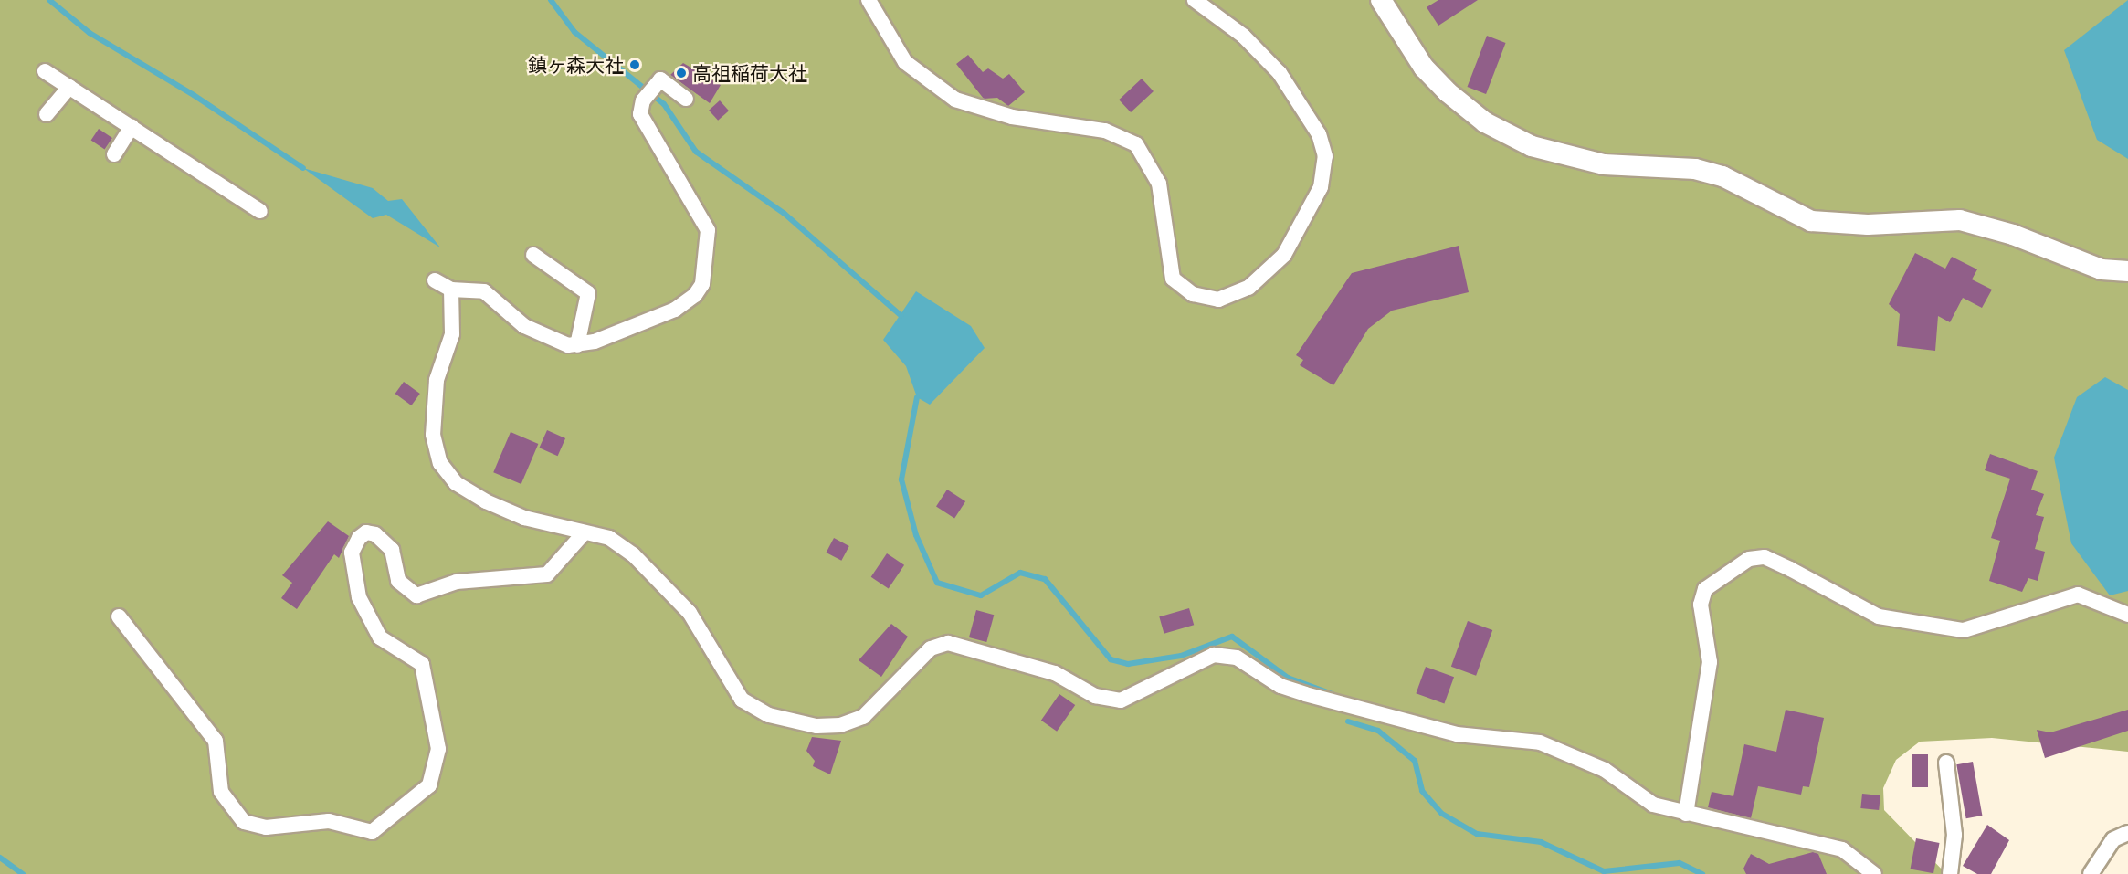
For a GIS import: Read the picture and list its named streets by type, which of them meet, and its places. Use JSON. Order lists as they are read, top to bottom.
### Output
{
  "places": ["鎮ヶ森大社", "高祖稲荷大社"]
}
